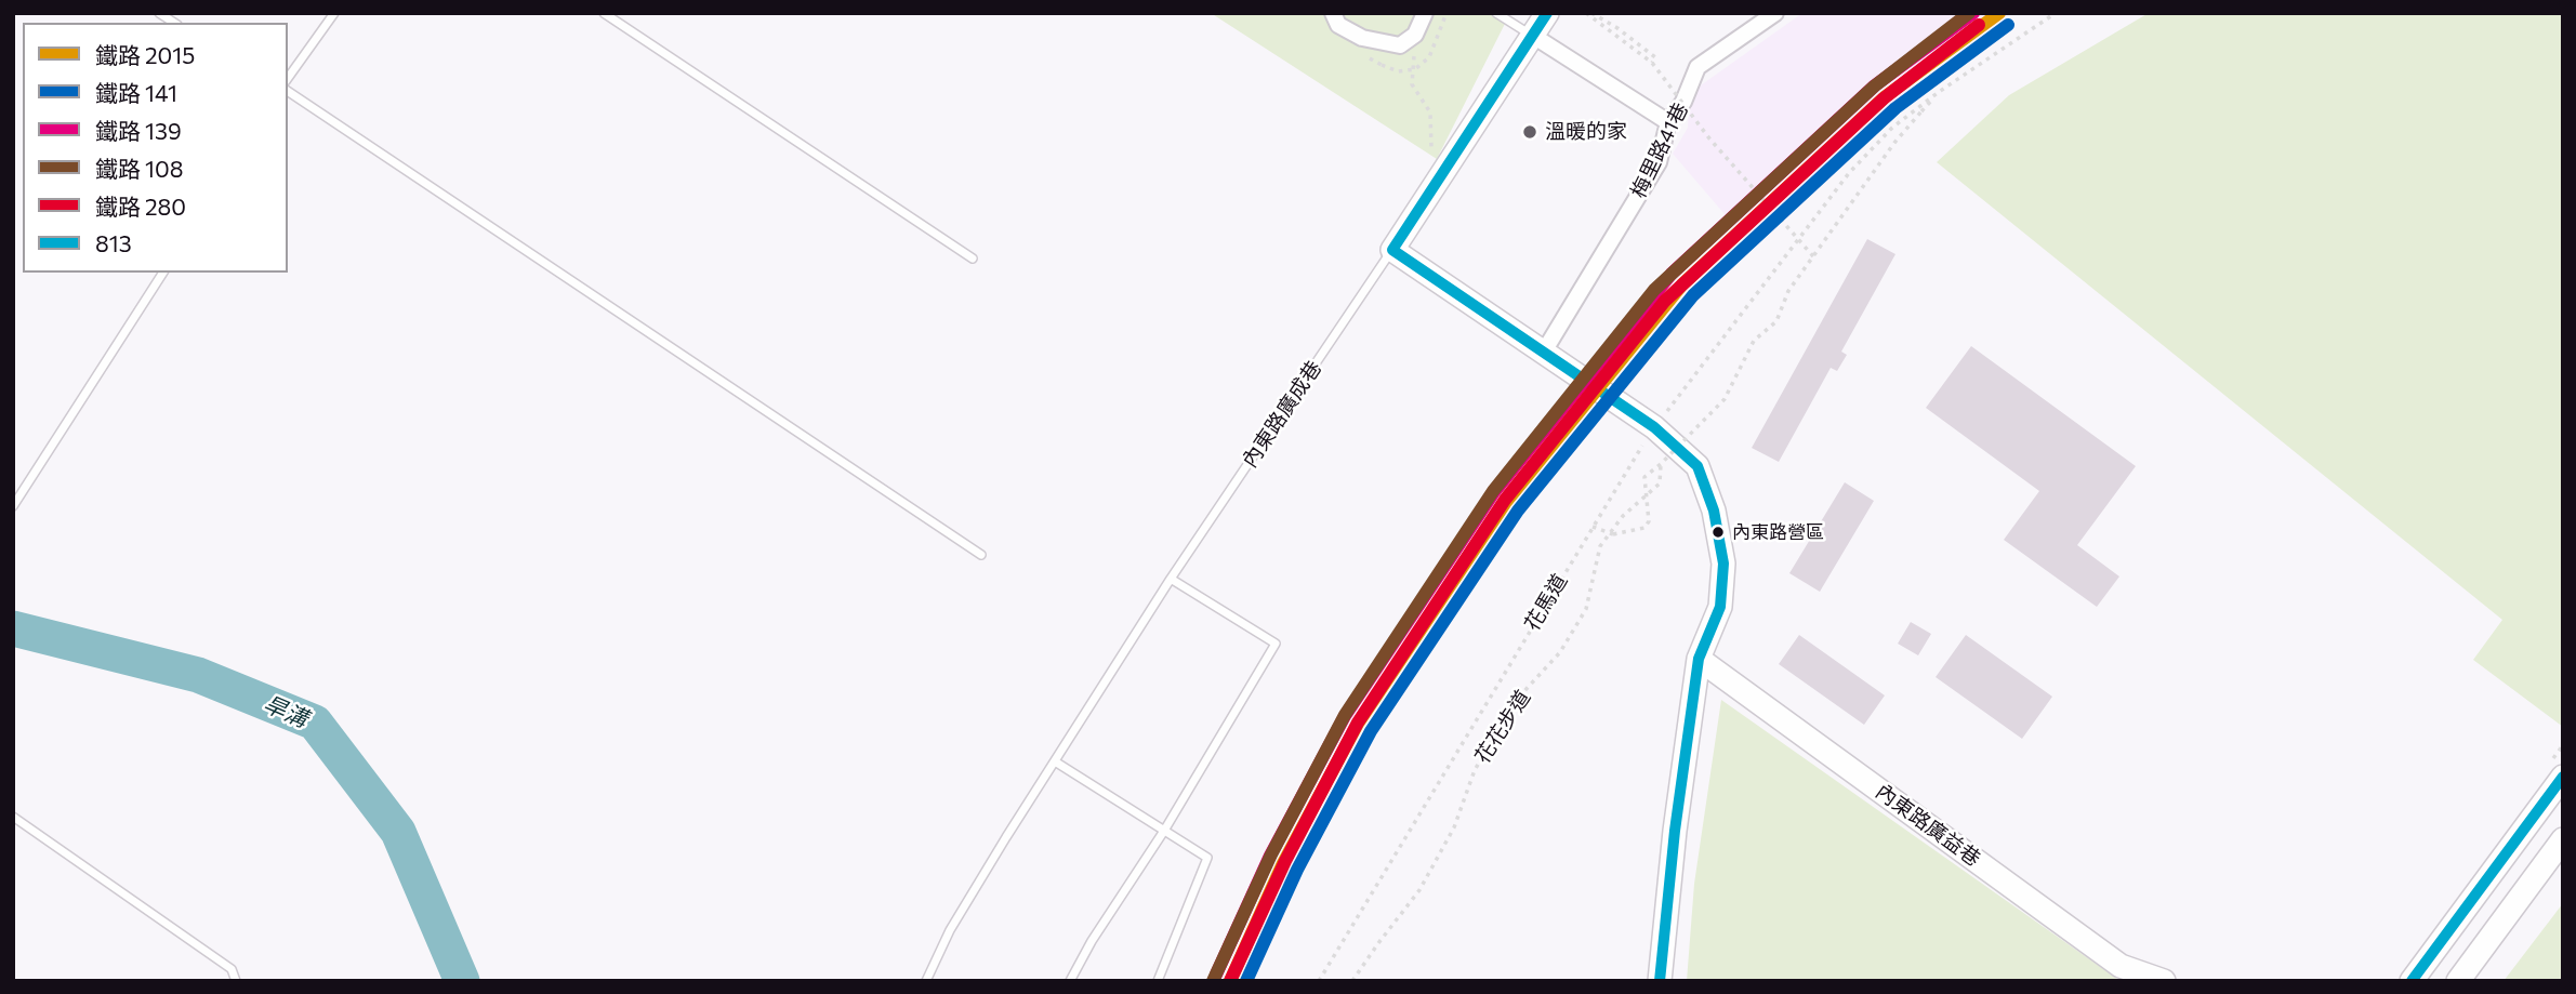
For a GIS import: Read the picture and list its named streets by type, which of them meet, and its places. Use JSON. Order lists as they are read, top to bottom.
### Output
{
  "streets": {
    "street": ["梅里路41巷", "內東路廣益巷"],
    "lane": ["內東路廣成巷"],
    "path": ["花馬道", "花花步道"]
  },
  "crossings": [
    ["花馬道", "花花步道"]
  ],
  "water": ["旱溝"],
  "places": ["溫暖的家", "內東路營區"],
  "lines": [
    "rail line 2015",
    "rail line 139",
    "rail line 108",
    "transit line 813",
    "rail line 141",
    "rail line 280"
  ],
  "legend": [
    "鐵路 2015",
    "鐵路 141",
    "鐵路 139",
    "鐵路 108",
    "鐵路 280",
    "813"
  ]
}
